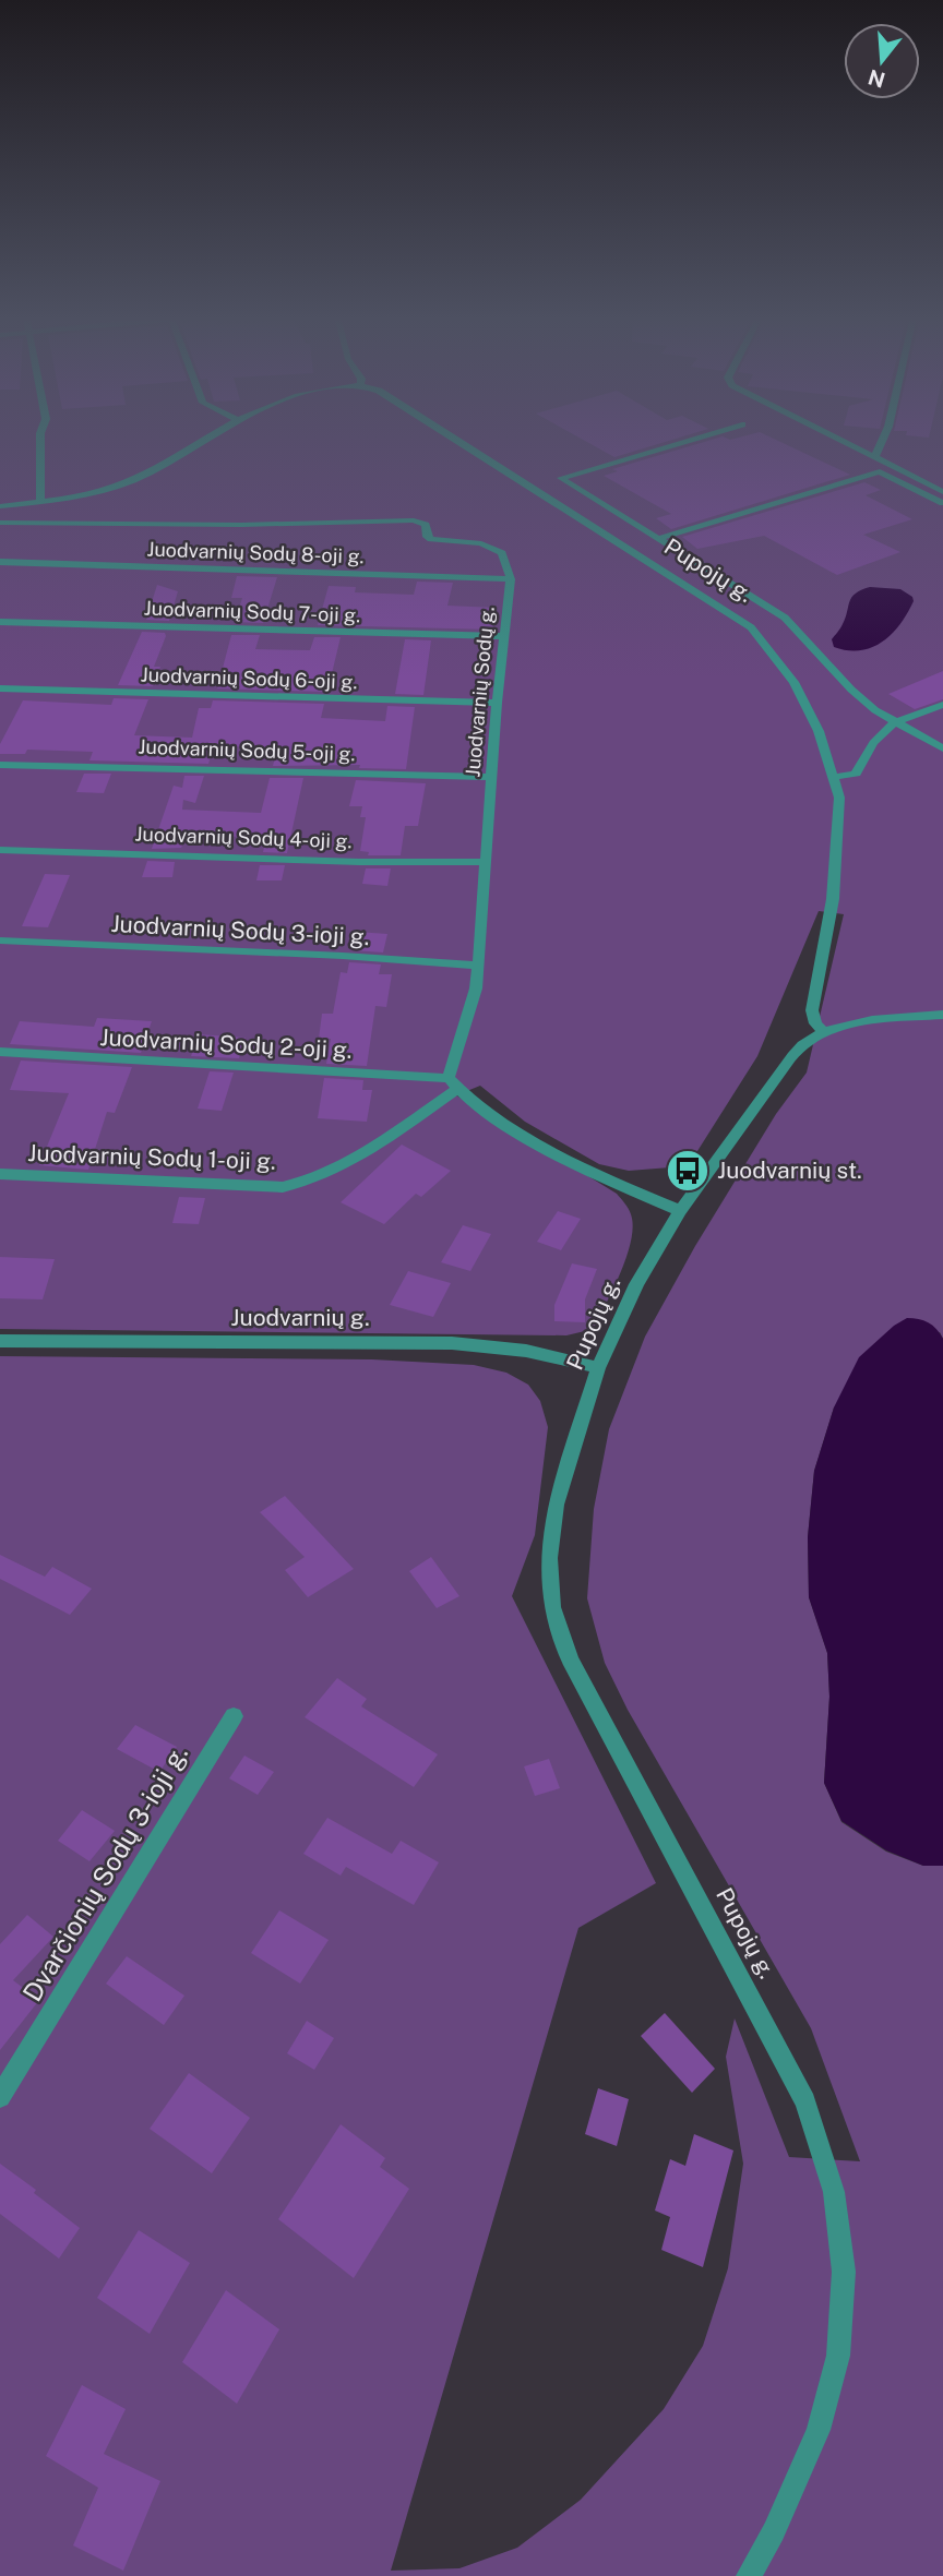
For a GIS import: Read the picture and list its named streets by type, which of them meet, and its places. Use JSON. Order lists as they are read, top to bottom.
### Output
{
  "streets": {
    "street": [
      "Juodvarnių Sodų 8-oji g.",
      "Pupojų g.",
      "Juodvarnių Sodų 7-oji g.",
      "Juodvarnių Sodų 6-oji g.",
      "Juodvarnių Sodų g.",
      "Juodvarnių Sodų 5-oji g.",
      "Juodvarnių Sodų 4-oji g.",
      "Juodvarnių Sodų 3-ioji g.",
      "Juodvarnių Sodų 2-oji g.",
      "Juodvarnių Sodų 1-oji g.",
      "Juodvarnių g.",
      "Dvarčionių Sodų 3-ioji g."
    ]
  },
  "crossings": [
    ["Juodvarnių Sodų 8-oji g.", "Juodvarnių Sodų g."],
    ["Pupojų g.", "Juodvarnių g."],
    ["Juodvarnių Sodų 7-oji g.", "Juodvarnių Sodų g."],
    ["Juodvarnių Sodų 6-oji g.", "Juodvarnių Sodų g."],
    ["Juodvarnių Sodų g.", "Juodvarnių Sodų 5-oji g."],
    ["Juodvarnių Sodų g.", "Juodvarnių Sodų 4-oji g."],
    ["Juodvarnių Sodų g.", "Juodvarnių Sodų 3-ioji g."],
    ["Juodvarnių Sodų g.", "Juodvarnių Sodų 2-oji g."],
    ["Juodvarnių Sodų g.", "Juodvarnių Sodų 1-oji g."],
    ["Juodvarnių Sodų 2-oji g.", "Juodvarnių Sodų 1-oji g."]
  ],
  "places": {
    "bus stop": ["Juodvarnių st."]
  },
  "north": "bottom"
}
